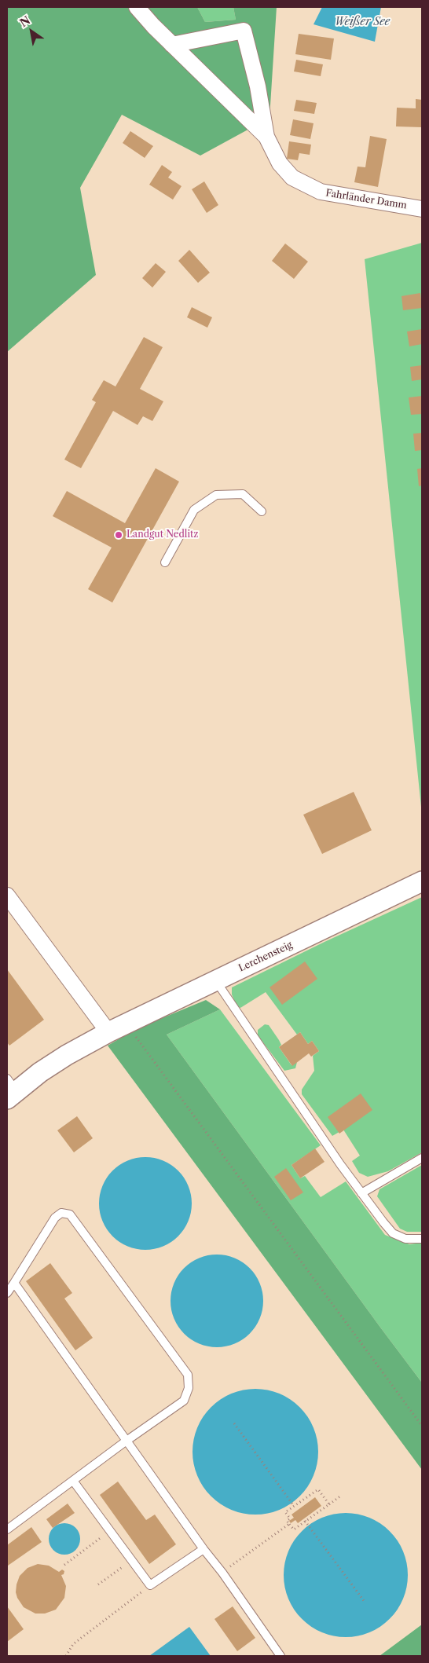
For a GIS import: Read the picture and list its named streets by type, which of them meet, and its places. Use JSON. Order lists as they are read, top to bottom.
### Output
{
  "streets": {
    "street": ["Fahrländer Damm", "Lerchensteig"]
  },
  "water": ["Weißer See"],
  "places": ["Landgut Nedlitz"],
  "north": "top left"
}
